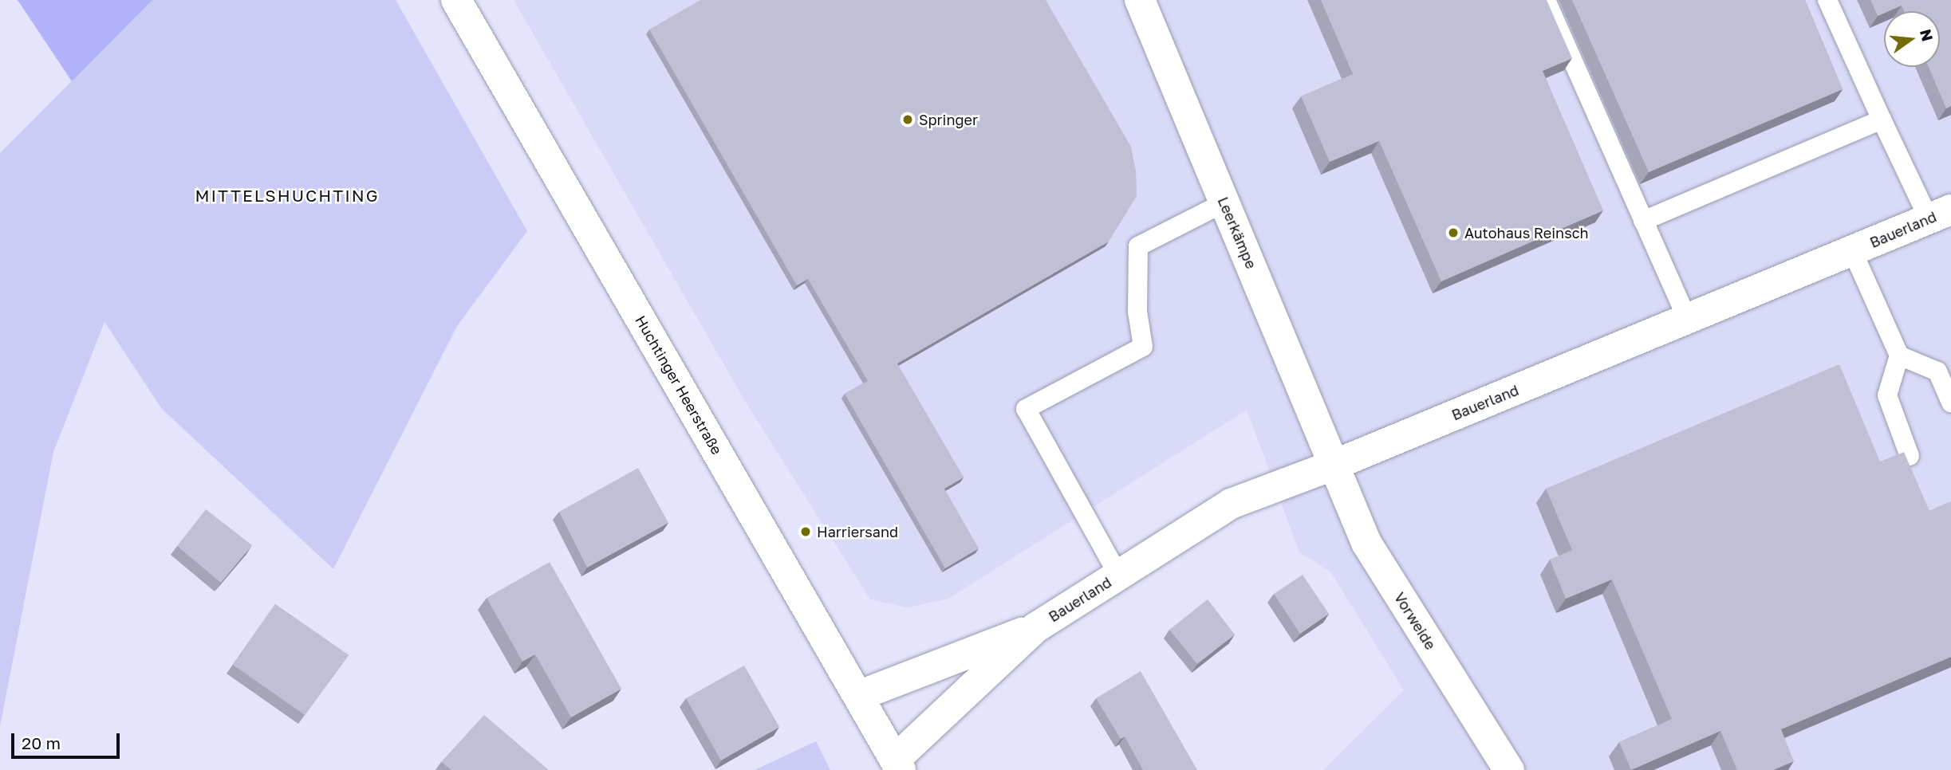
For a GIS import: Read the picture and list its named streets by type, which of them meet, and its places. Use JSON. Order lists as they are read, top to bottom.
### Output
{
  "streets": {
    "street": [
      "Bauerland",
      "Leerkämpe",
      "Huchtinger Heerstraße",
      "Vorweide"
    ]
  },
  "crossings": [
    ["Bauerland", "Leerkämpe"],
    ["Bauerland", "Huchtinger Heerstraße"],
    ["Bauerland", "Vorweide"],
    ["Leerkämpe", "Vorweide"]
  ],
  "districts": ["MITTELSHUCHTING"],
  "places": ["Springer", "Autohaus Reinsch", "Harriersand"],
  "scale_bar": "20 m",
  "north": "right"
}
